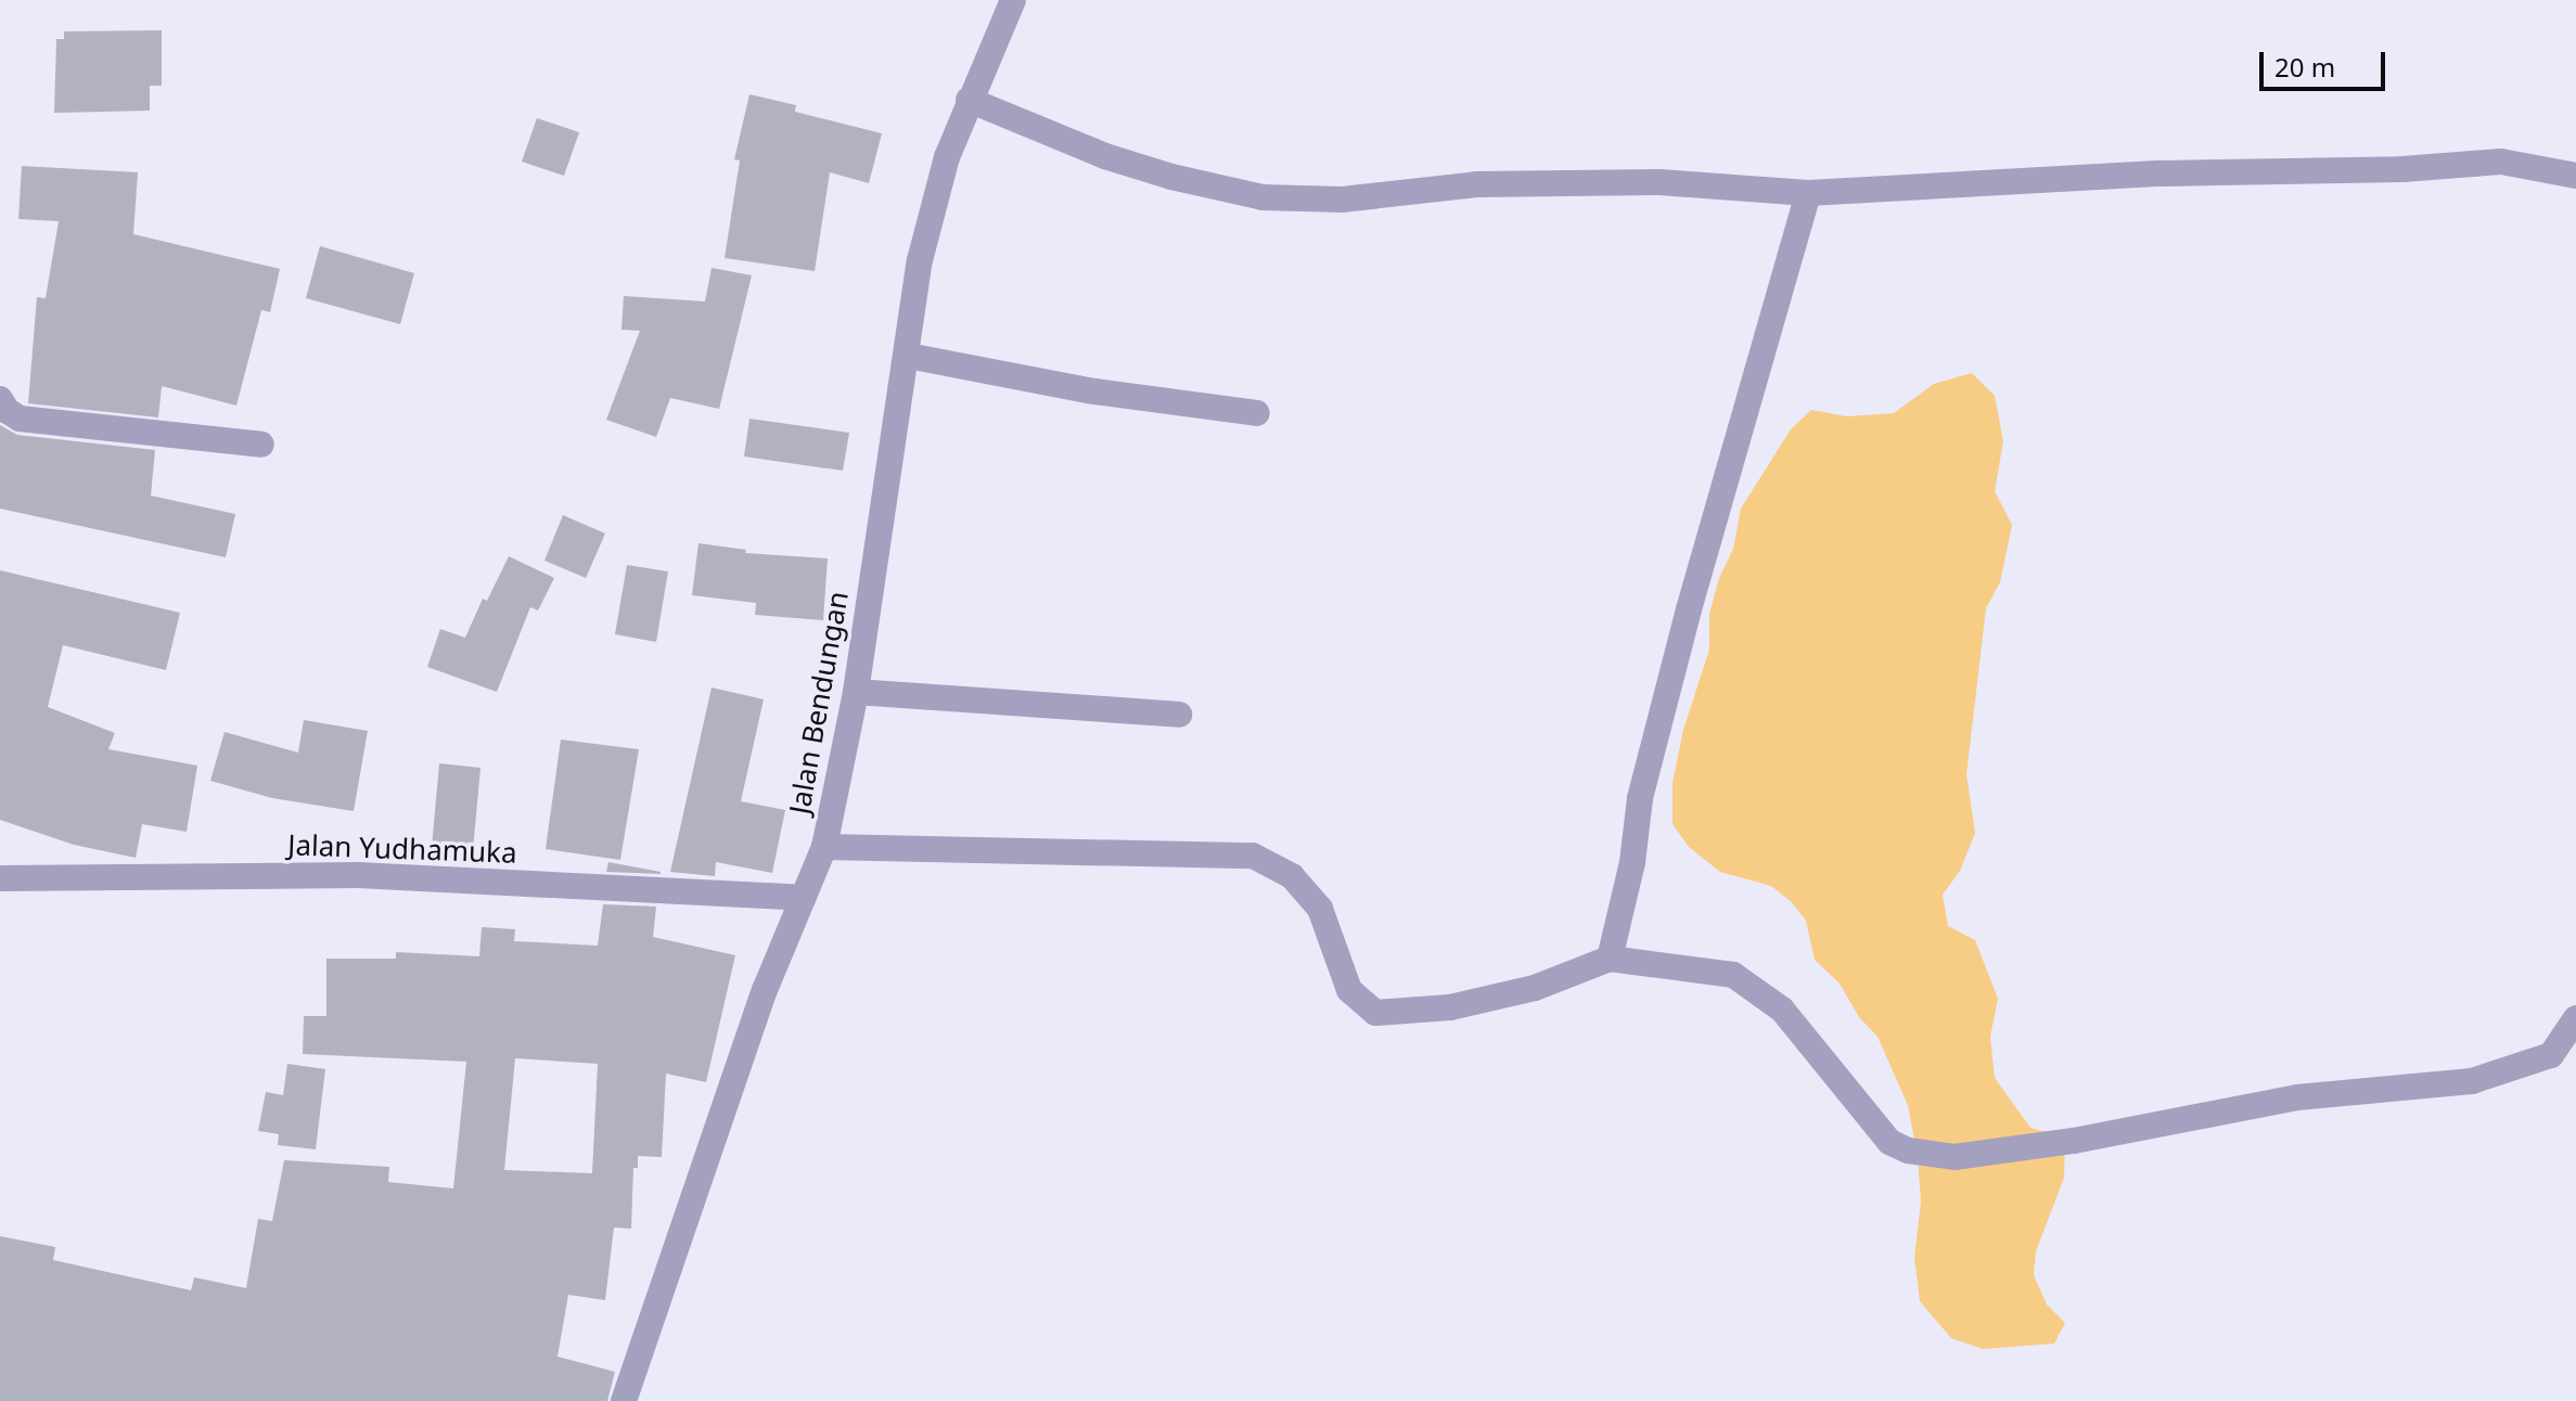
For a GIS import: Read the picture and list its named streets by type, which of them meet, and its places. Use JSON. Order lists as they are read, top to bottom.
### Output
{
  "streets": {
    "street": ["Jalan Bendungan", "Jalan Yudhamuka"]
  },
  "crossings": [
    ["Jalan Bendungan", "Jalan Yudhamuka"]
  ],
  "scale_bar": "20 m"
}
